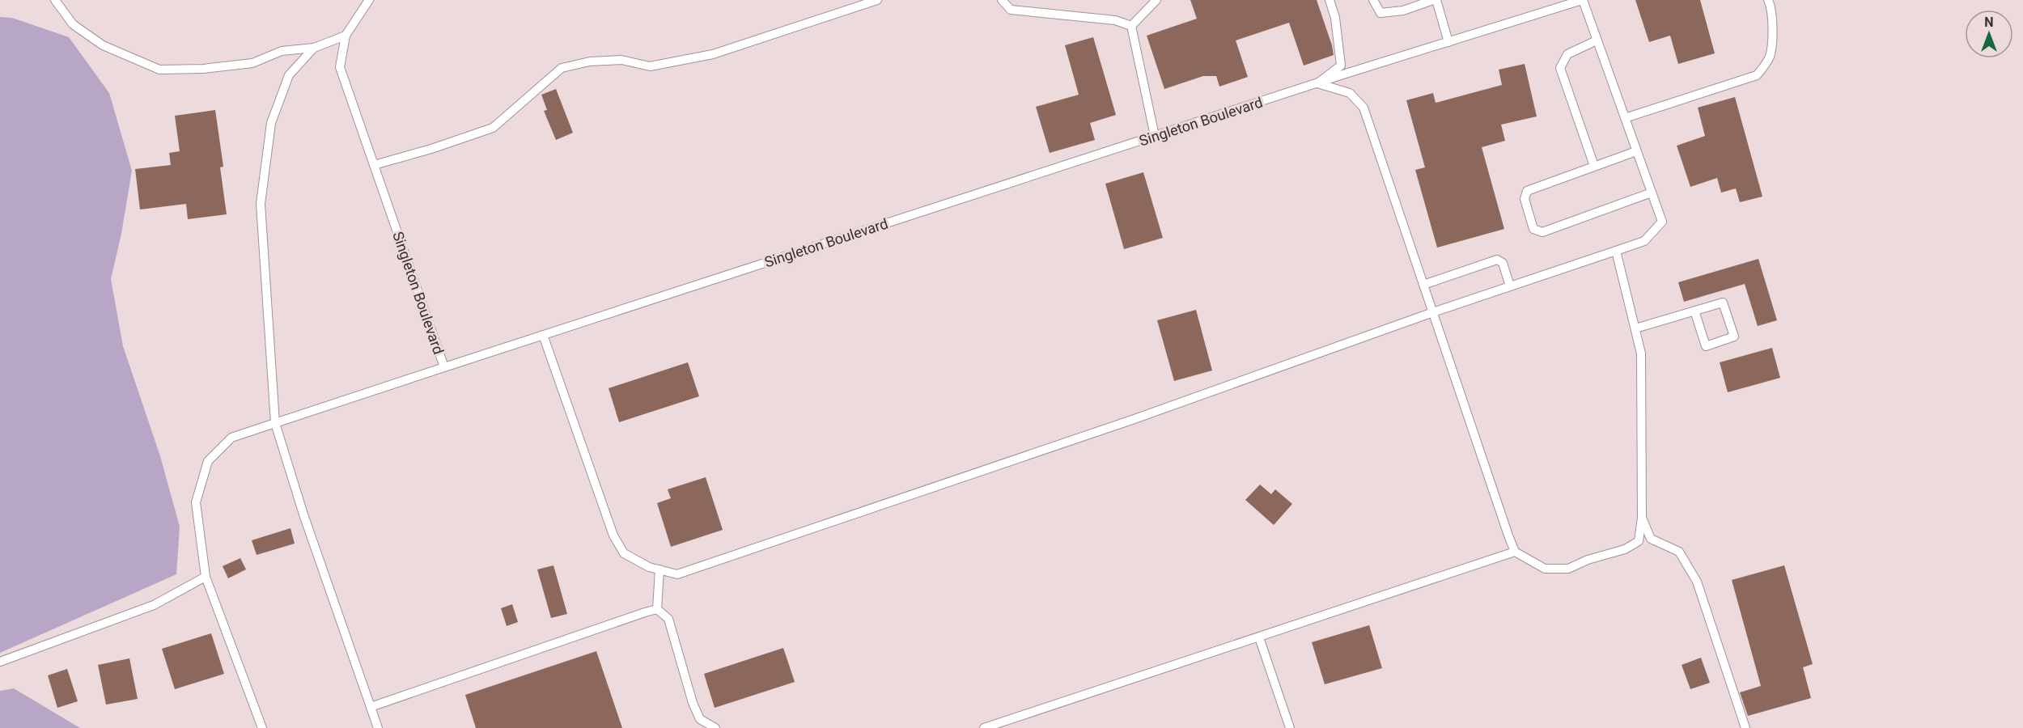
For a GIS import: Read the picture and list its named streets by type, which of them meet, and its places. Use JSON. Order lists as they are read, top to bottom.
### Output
{
  "streets": {
    "lane": ["Singleton Boulevard"]
  },
  "north": "top"
}
